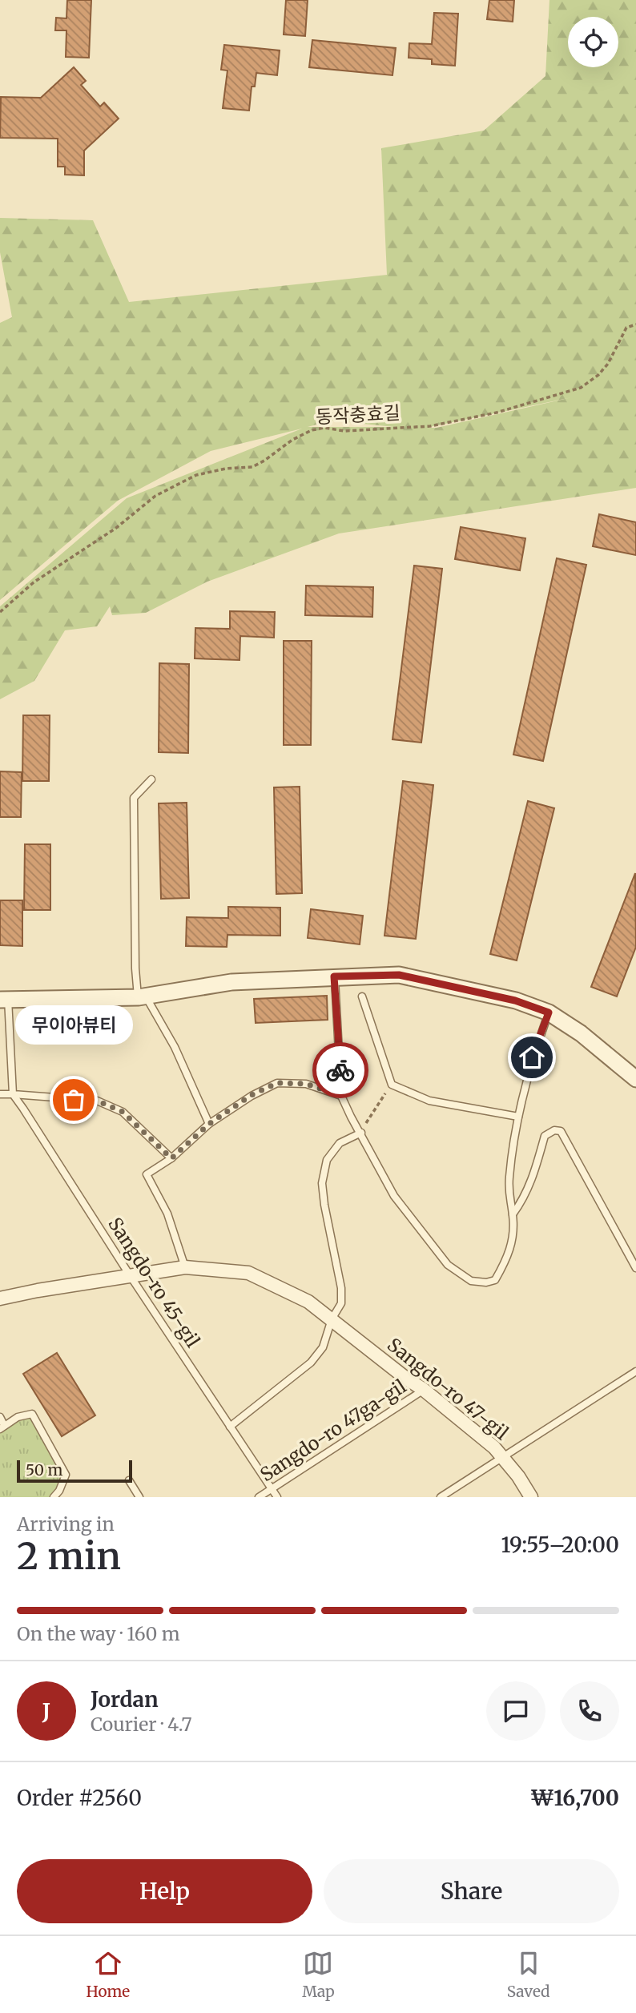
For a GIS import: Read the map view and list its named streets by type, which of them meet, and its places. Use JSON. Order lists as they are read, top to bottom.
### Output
{
  "streets": {
    "street": ["Sangdo-ro 47-gil"],
    "lane": ["Sangdo-ro 45-gil", "Sangdo-ro 47ga-gil"],
    "path": ["동작충효길"]
  },
  "crossings": [
    ["Sangdo-ro 45-gil", "Sangdo-ro 47-gil"],
    ["Sangdo-ro 45-gil", "Sangdo-ro 47ga-gil"],
    ["Sangdo-ro 47-gil", "Sangdo-ro 47ga-gil"]
  ],
  "places": ["무이아뷰티"],
  "scale_bar": "50 m",
  "page": {
    "bubble": "무이아뷰티",
    "scale": "50 m",
    "heading": ["2 min", "Arriving in", "19:55–20:00"],
    "panel": [
      "Jordan",
      "Courier · 4.7",
      "Order #2560",
      "₩16,700"
    ],
    "bar": "On the way · 160 m",
    "round": "J",
    "buttons": ["Help", "Share"],
    "tabs": ["Home", "Map", "Saved"]
  }
}
